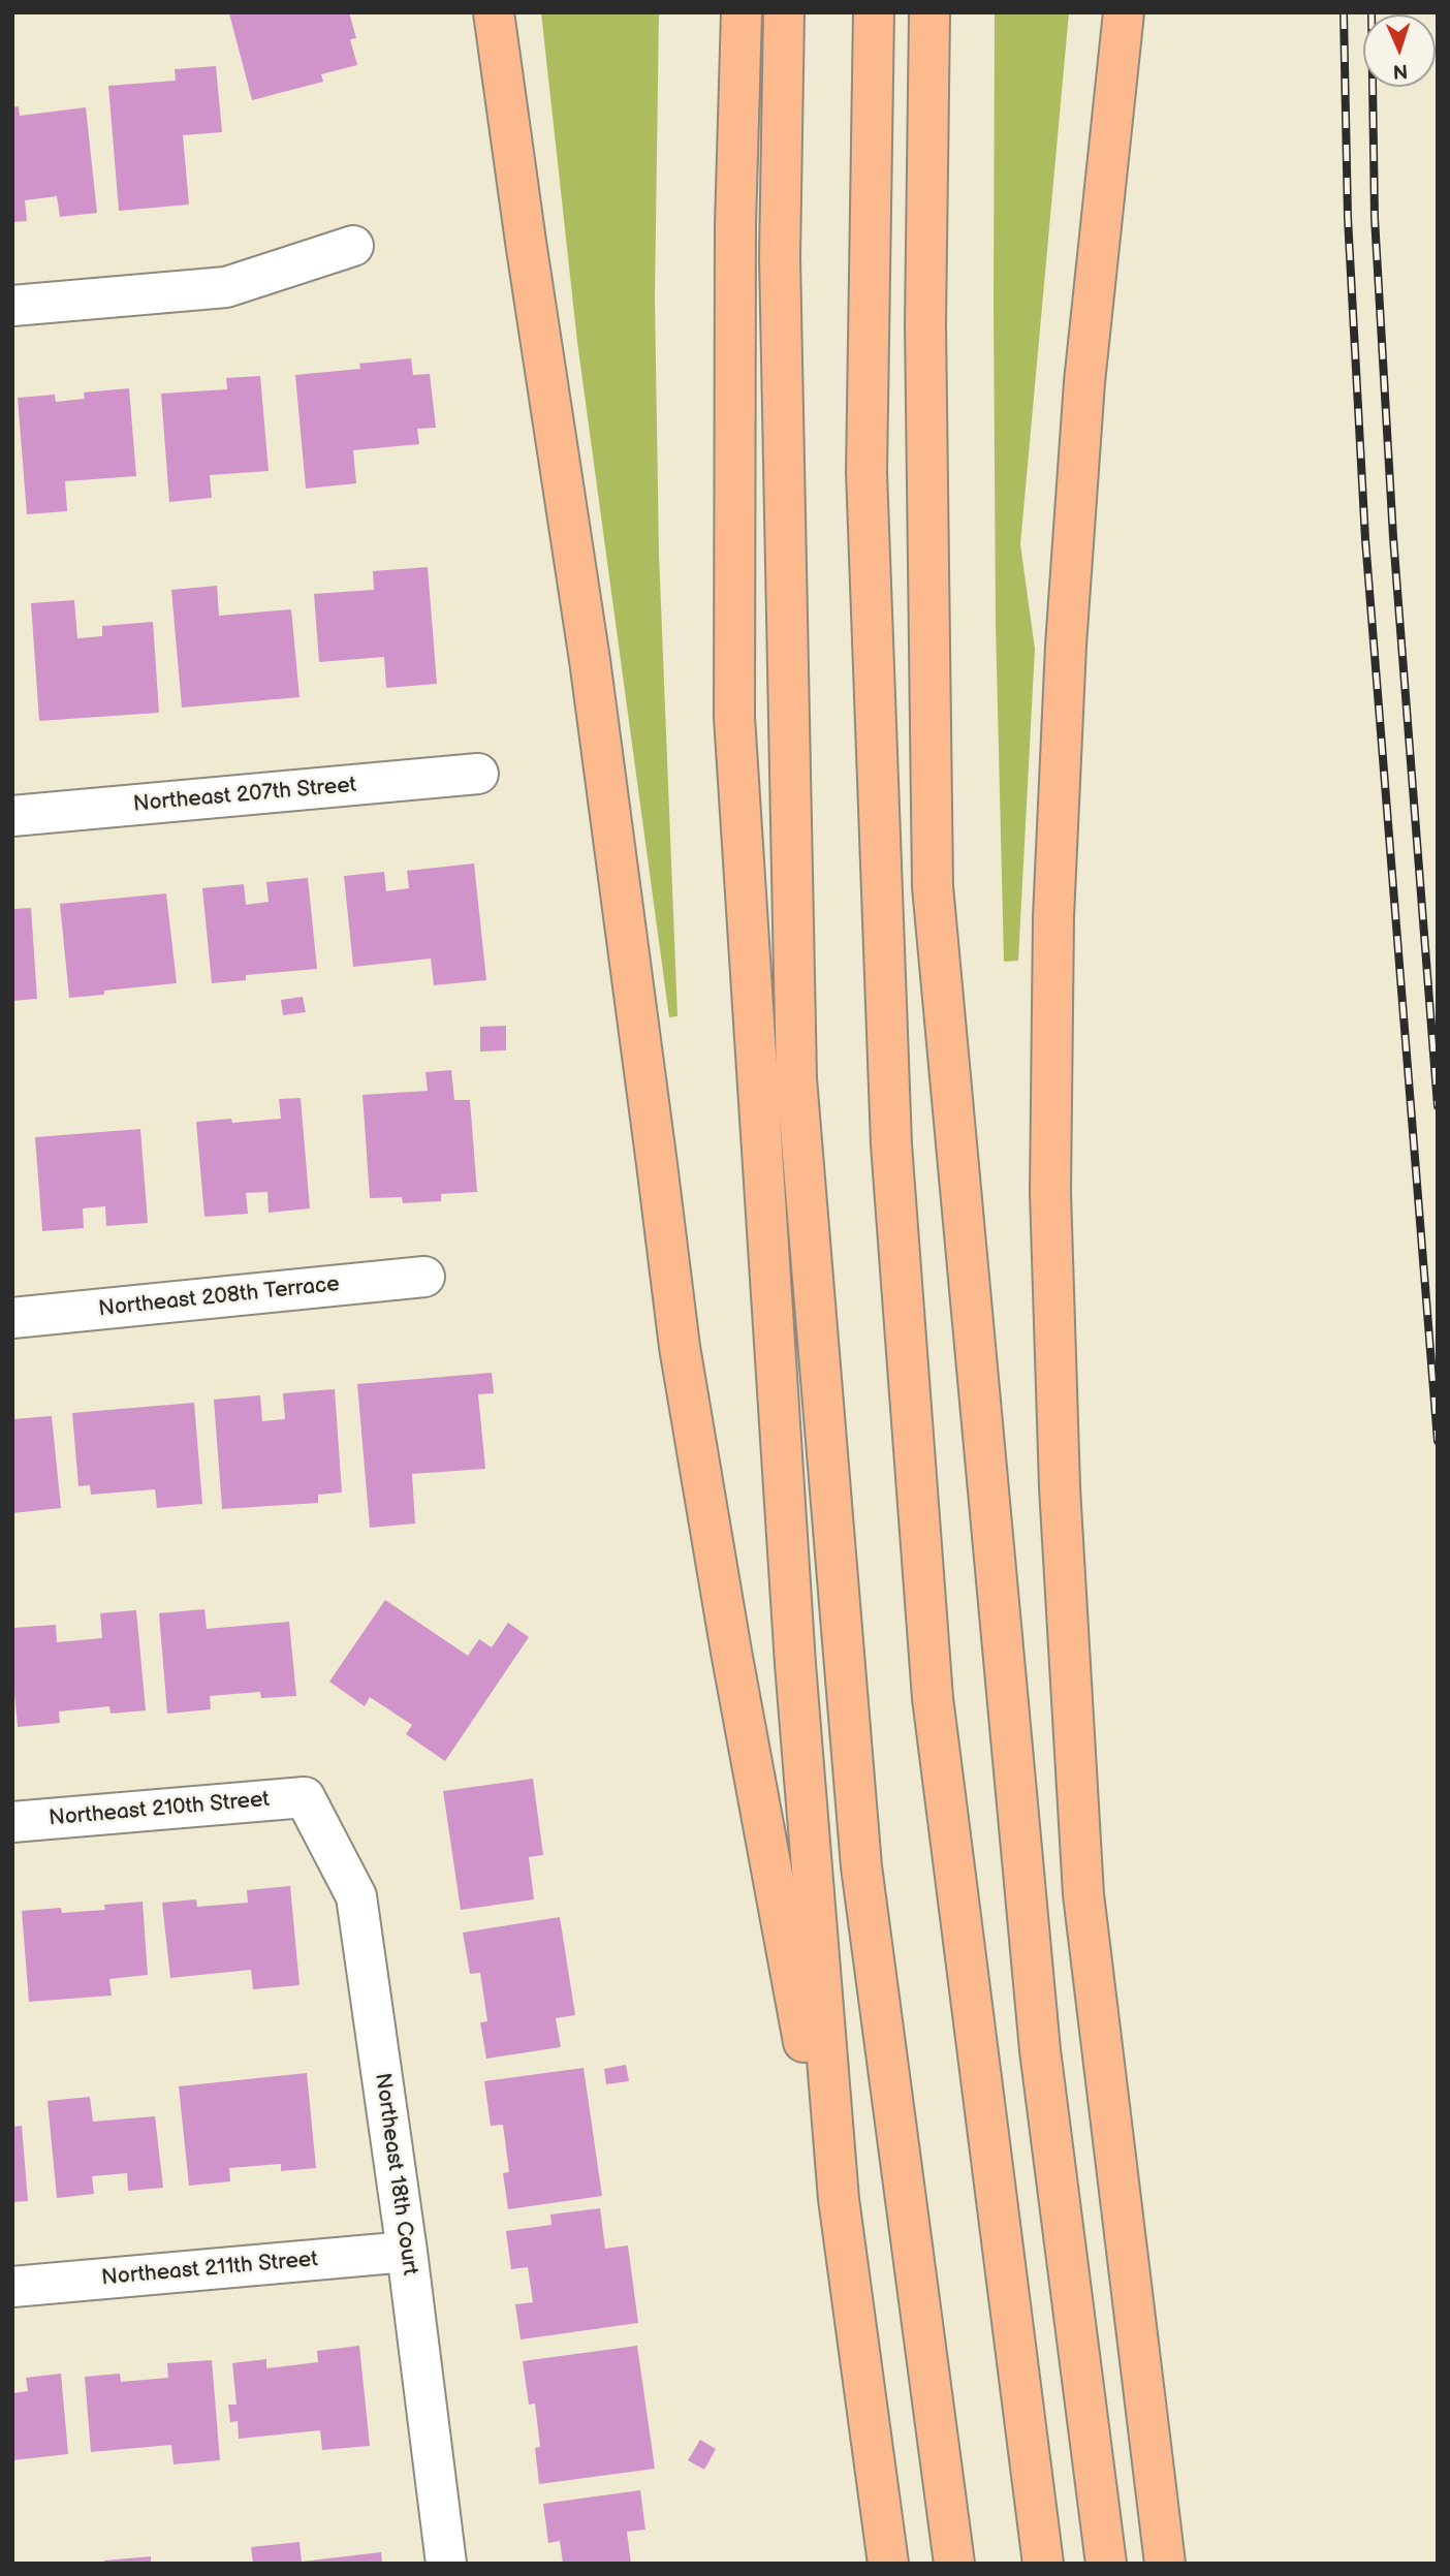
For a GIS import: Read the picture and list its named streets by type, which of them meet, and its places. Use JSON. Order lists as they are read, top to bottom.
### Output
{
  "streets": {
    "street": [
      "Northeast 207th Street",
      "Northeast 208th Terrace",
      "Northeast 210th Street",
      "Northeast 18th Court",
      "Northeast 211th Street"
    ]
  },
  "crossings": [
    ["Northeast 210th Street", "Northeast 18th Court"],
    ["Northeast 18th Court", "Northeast 211th Street"]
  ],
  "north": "bottom"
}
